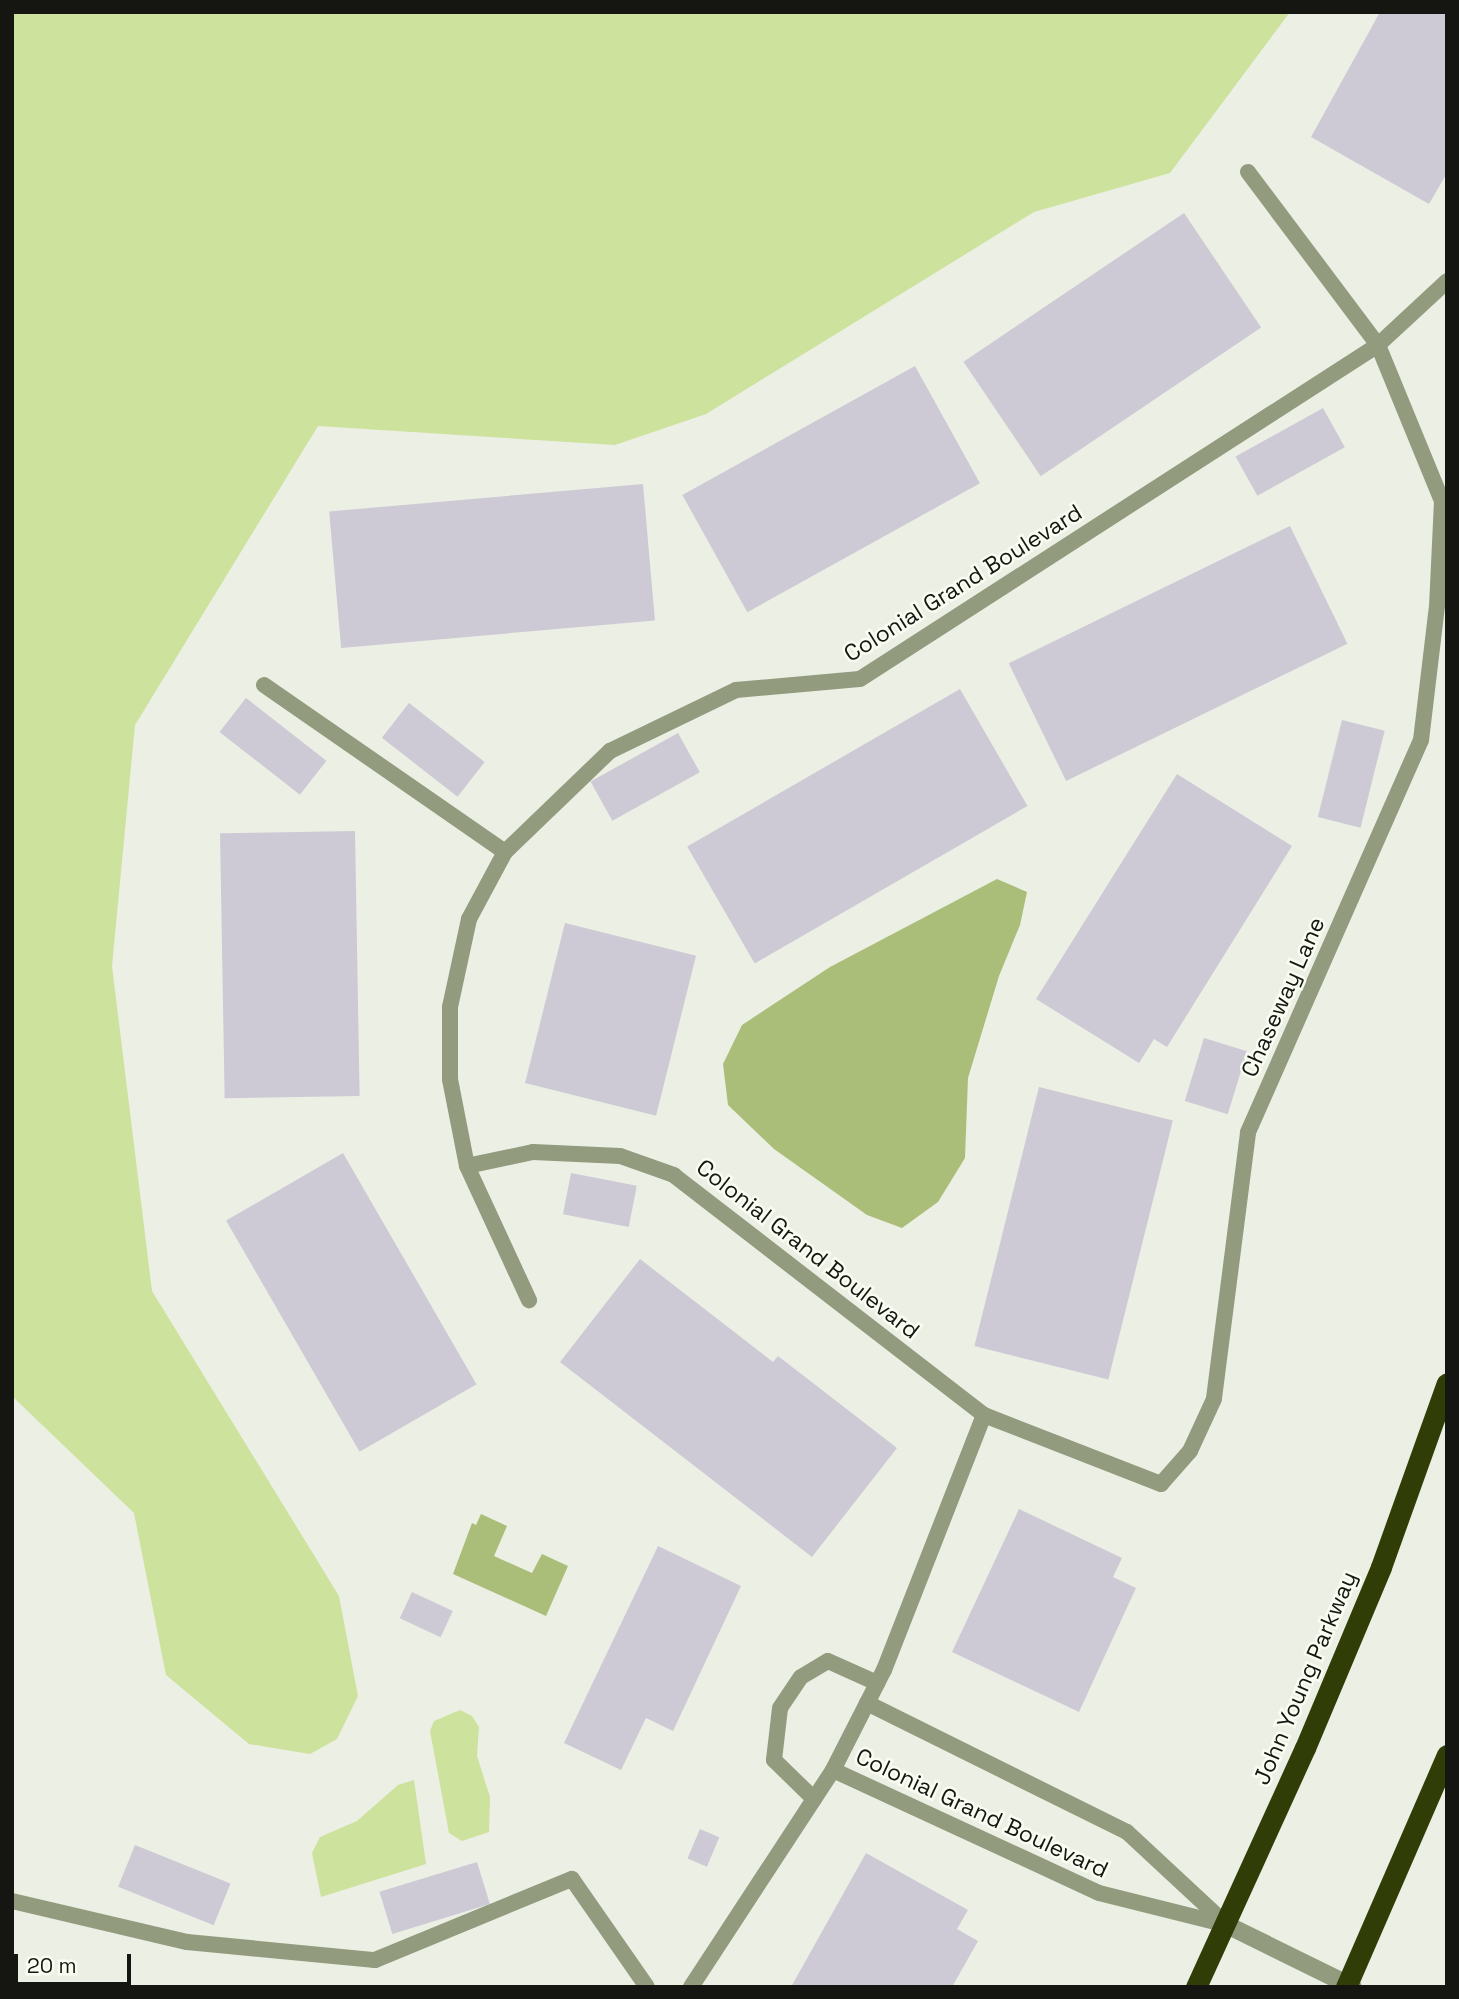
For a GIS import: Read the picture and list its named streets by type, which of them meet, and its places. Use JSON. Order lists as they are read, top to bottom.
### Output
{
  "streets": {
    "highway": ["John Young Parkway"],
    "lane": ["Colonial Grand Boulevard", "Chaseway Lane"]
  },
  "crossings": [
    ["Colonial Grand Boulevard", "Chaseway Lane"],
    ["Colonial Grand Boulevard", "John Young Parkway"]
  ],
  "scale_bar": "20 m"
}
